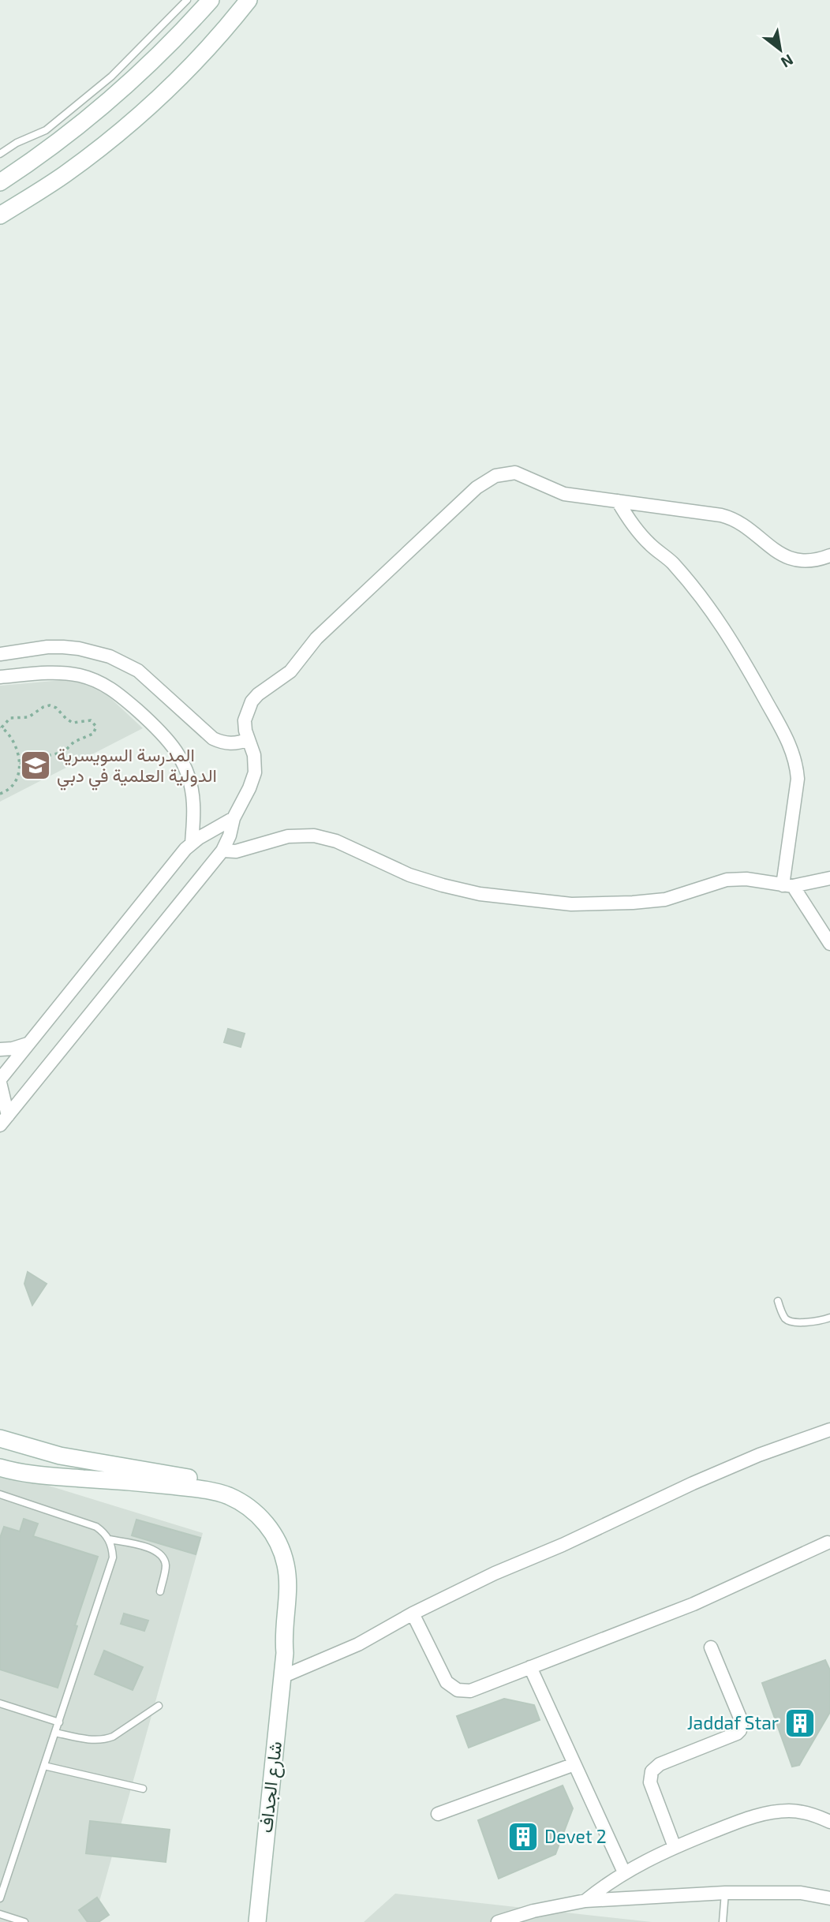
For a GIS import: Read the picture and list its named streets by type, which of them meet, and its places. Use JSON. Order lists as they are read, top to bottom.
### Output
{
  "streets": {
    "street": ["شارع الجداف"]
  },
  "places": {
    "school or university": ["المدرسة السويسرية الدولية العلمية في دبي"],
    "building": ["Jaddaf Star", "Devet 2"]
  },
  "north": "bottom right"
}
